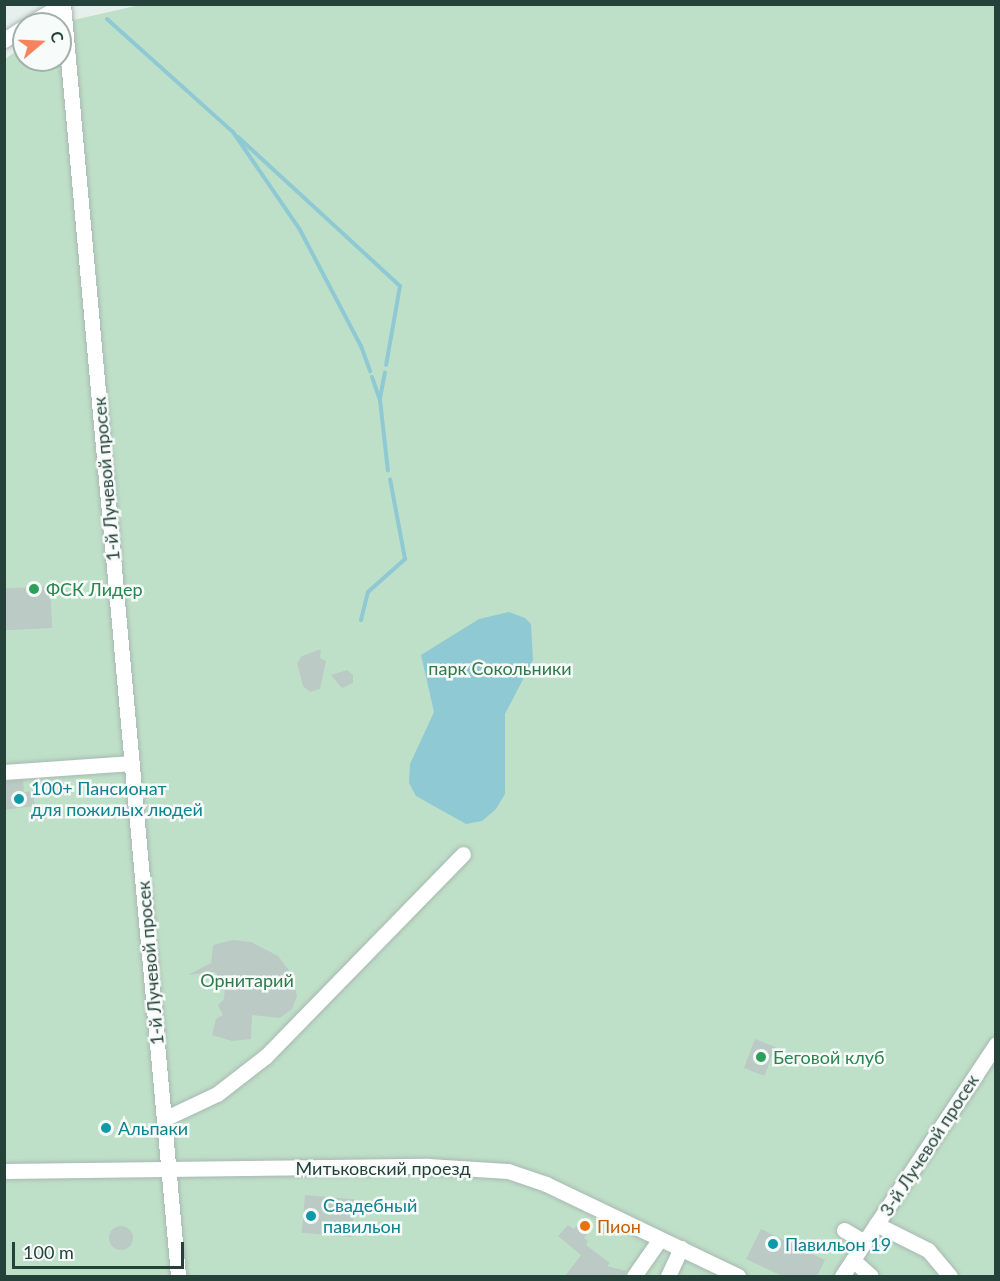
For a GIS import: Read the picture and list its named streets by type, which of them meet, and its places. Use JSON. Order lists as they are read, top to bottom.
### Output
{
  "streets": {
    "street": ["1-й Лучевой просек", "3-й Лучевой просек", "Митьковский проезд"]
  },
  "crossings": [
    ["1-й Лучевой просек", "Митьковский проезд"]
  ],
  "parks": ["парк Сокольники", "Орнитарий"],
  "places": [
    "ФСК Лидер",
    "100+ Пансионат для пожилых людей",
    "Беговой клуб",
    "Альпаки",
    "Свадебный павильон",
    "Пион",
    "Павильон 19"
  ],
  "scale_bar": "100 m",
  "north": "right"
}
